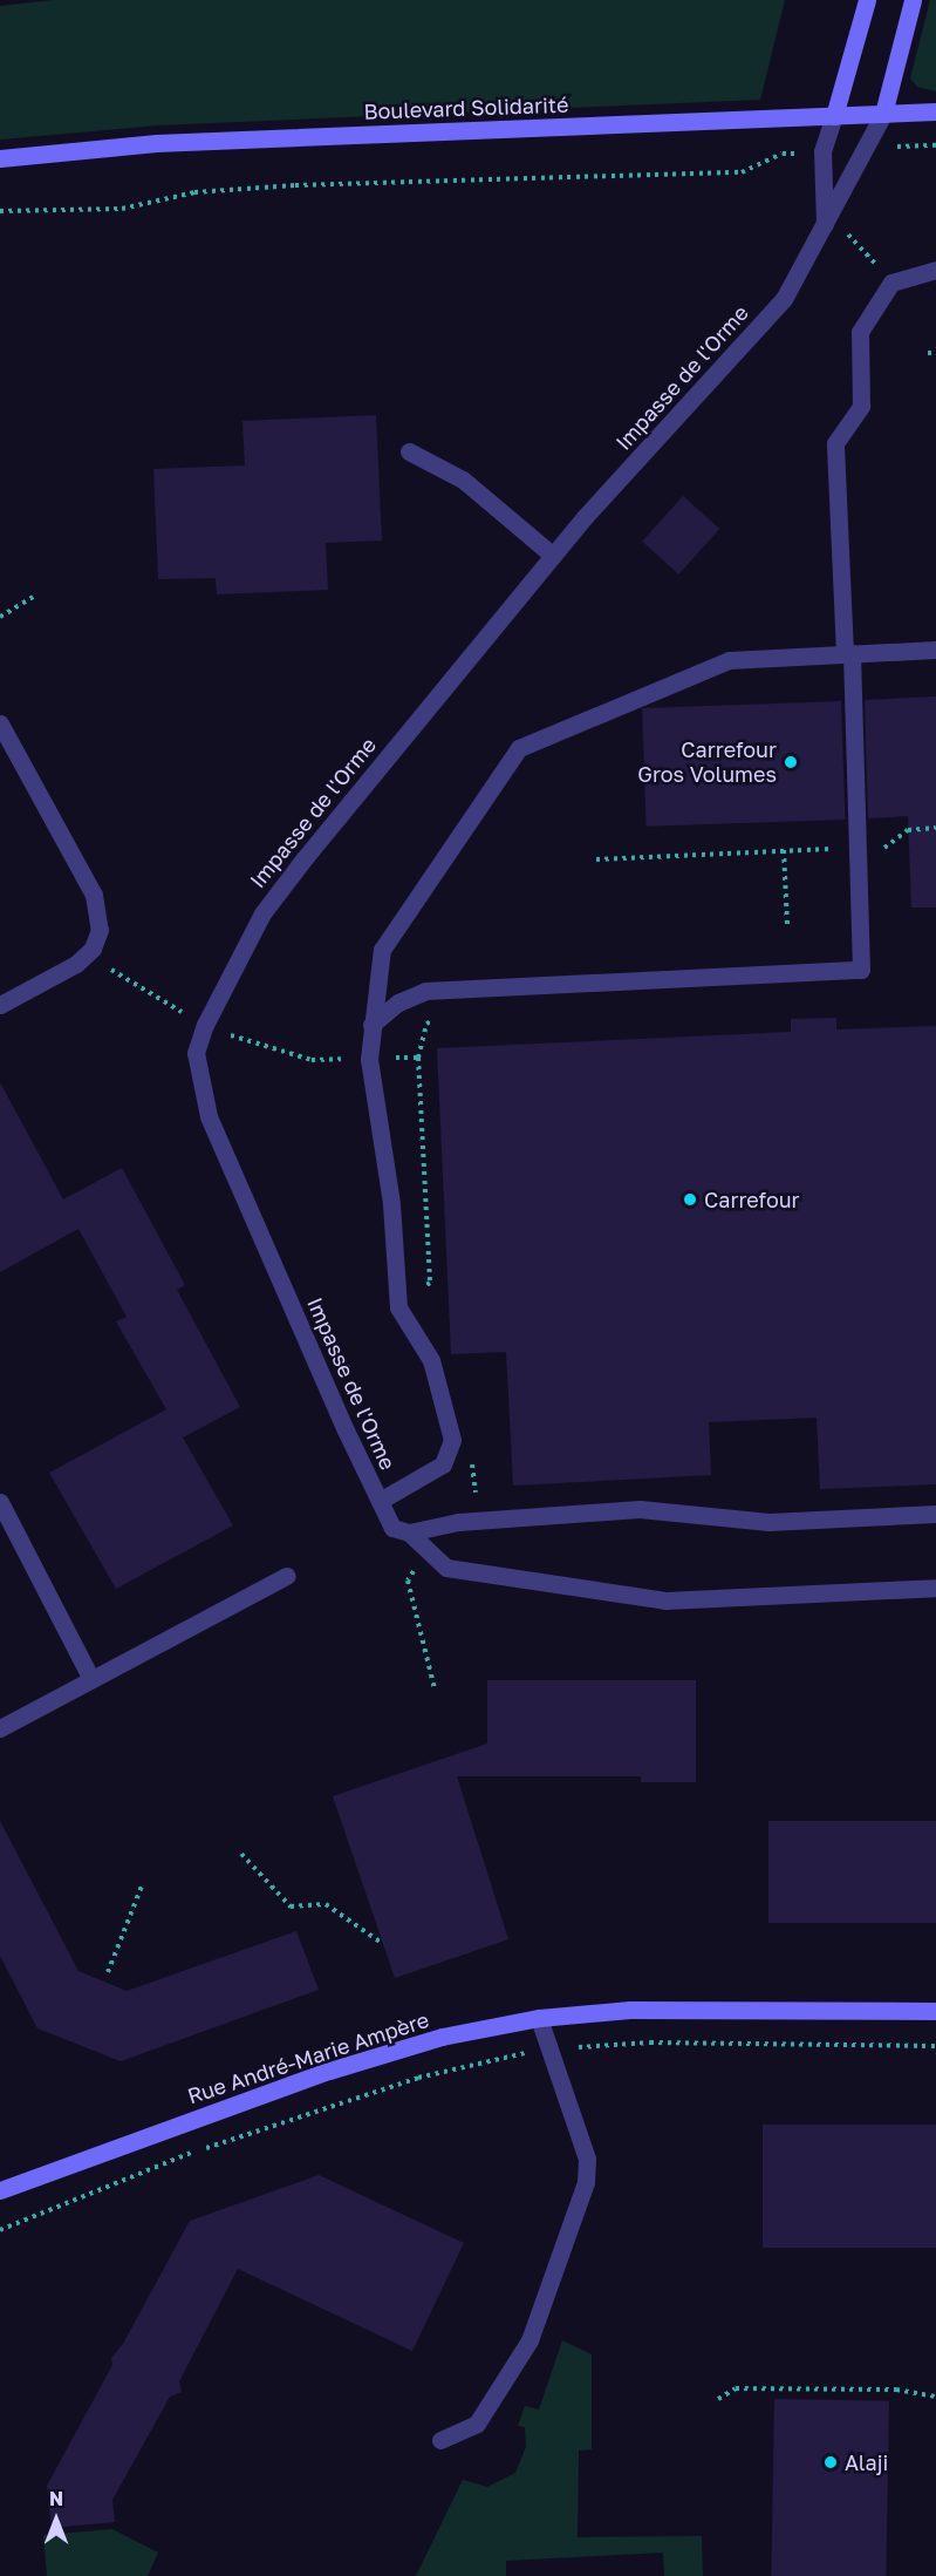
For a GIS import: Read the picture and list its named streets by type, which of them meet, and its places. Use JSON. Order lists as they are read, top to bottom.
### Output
{
  "streets": {
    "main road": ["Boulevard Solidarité", "Rue André-Marie Ampère"],
    "street": ["Impasse de l'Orme"]
  },
  "crossings": [
    ["Boulevard Solidarité", "Impasse de l'Orme"]
  ],
  "places": ["Carrefour Gros Volumes", "Carrefour", "Alaji"],
  "north": "top"
}
